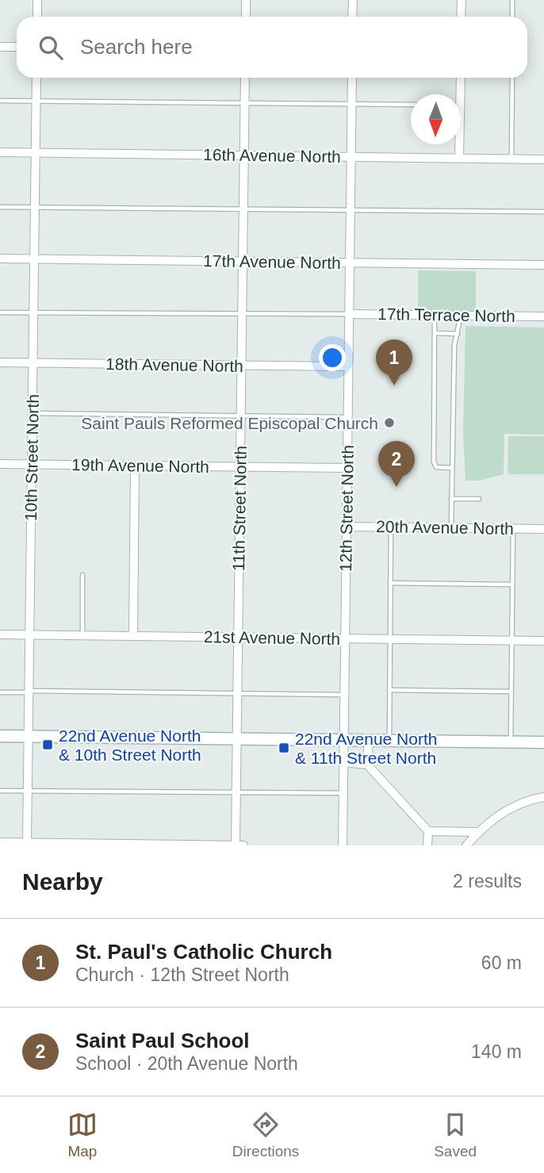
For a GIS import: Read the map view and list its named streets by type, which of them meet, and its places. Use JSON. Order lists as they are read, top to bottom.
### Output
{
  "streets": {
    "street": [
      "16th Avenue North",
      "17th Avenue North",
      "17th Terrace North",
      "18th Avenue North",
      "10th Street North",
      "19th Avenue North",
      "11th Street North",
      "12th Street North",
      "20th Avenue North",
      "21st Avenue North"
    ]
  },
  "crossings": [
    ["16th Avenue North", "10th Street North"],
    ["16th Avenue North", "11th Street North"],
    ["16th Avenue North", "12th Street North"],
    ["17th Avenue North", "10th Street North"],
    ["17th Avenue North", "11th Street North"],
    ["17th Avenue North", "12th Street North"],
    ["17th Terrace North", "12th Street North"],
    ["18th Avenue North", "10th Street North"],
    ["18th Avenue North", "11th Street North"],
    ["18th Avenue North", "12th Street North"],
    ["10th Street North", "19th Avenue North"],
    ["10th Street North", "21st Avenue North"],
    ["19th Avenue North", "11th Street North"],
    ["19th Avenue North", "12th Street North"],
    ["11th Street North", "21st Avenue North"],
    ["12th Street North", "20th Avenue North"],
    ["12th Street North", "21st Avenue North"]
  ],
  "places": {
    "other": ["Saint Pauls Reformed Episcopal Church"],
    "transit": ["22nd Avenue North & 10th Street North", "22nd Avenue North & 11th Street North"]
  },
  "north": "bottom",
  "page": {
    "search": "Search here",
    "pins": ["1", "2"],
    "heading": ["Nearby", "2 results"],
    "list": [
      {
        "mark": "1",
        "name": "St. Paul's Catholic Church",
        "note": "Church · 12th Street North",
        "value": "60 m"
      },
      {
        "mark": "2",
        "name": "Saint Paul School",
        "note": "School · 20th Avenue North",
        "value": "140 m"
      }
    ],
    "nav": ["Map", "Directions", "Saved"]
  }
}
